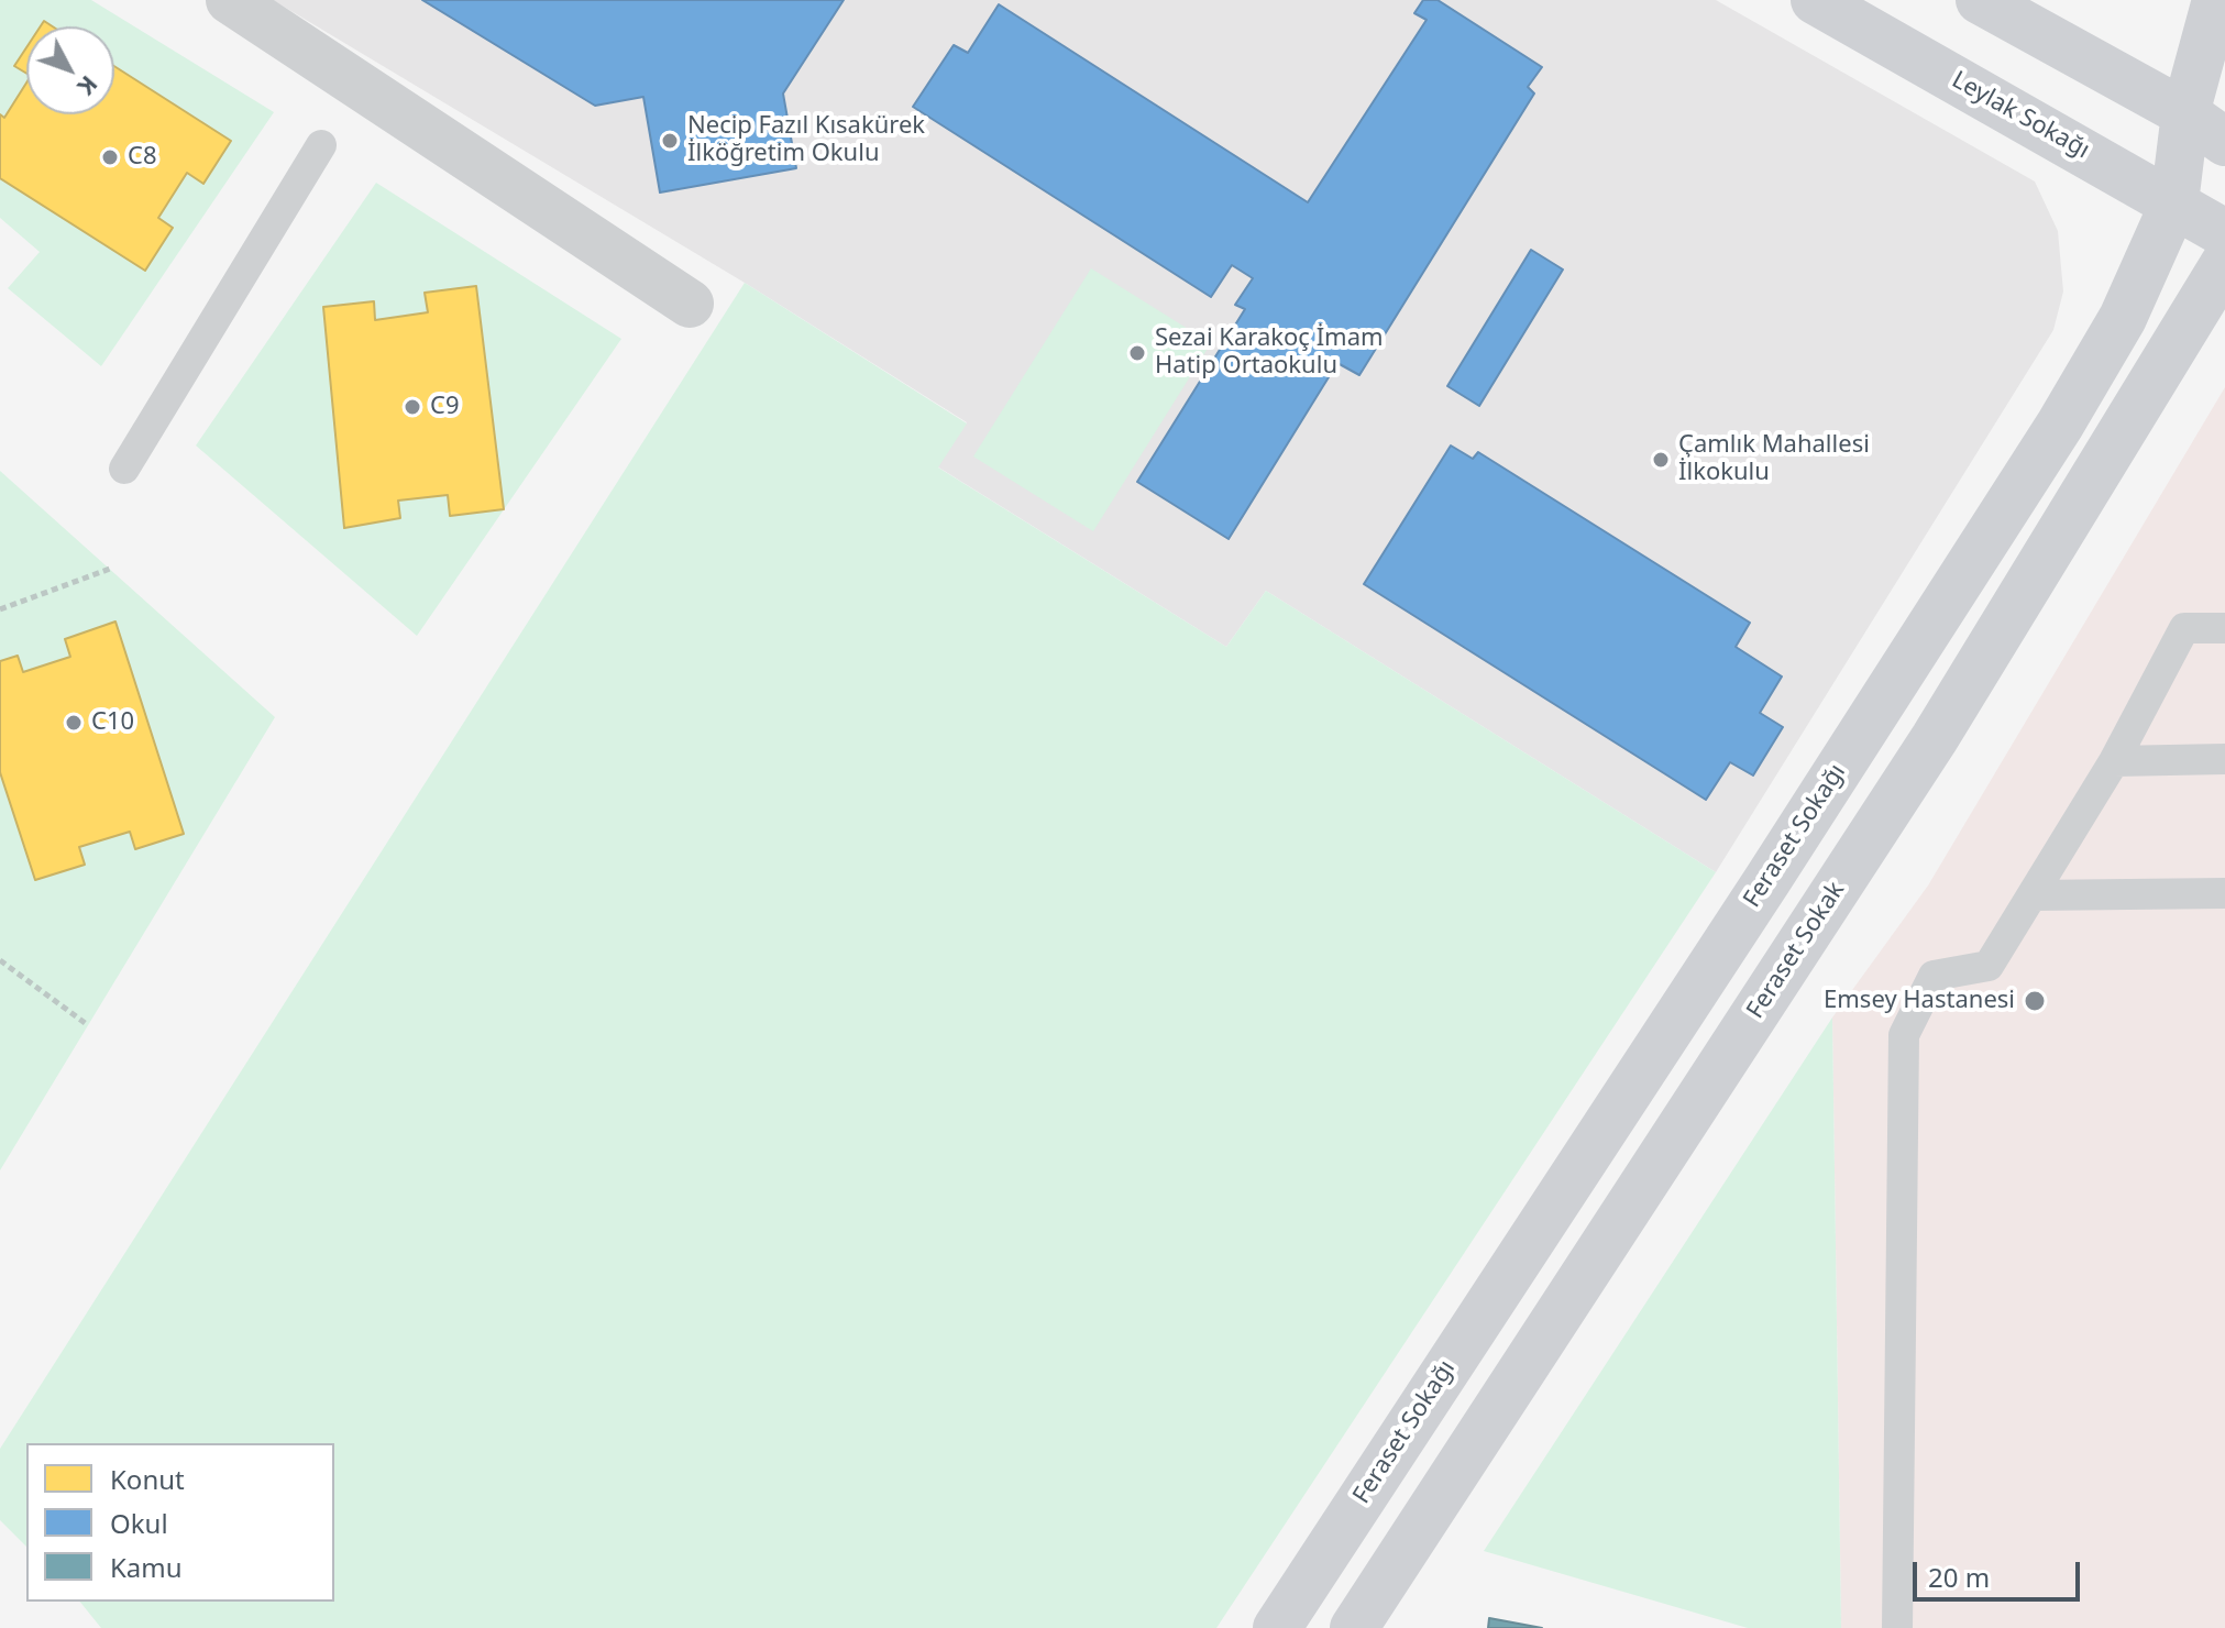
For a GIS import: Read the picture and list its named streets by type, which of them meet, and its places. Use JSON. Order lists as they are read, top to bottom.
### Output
{
  "streets": {
    "street": ["Leylak Sokağı", "Feraset Sokağı", "Feraset Sokak"]
  },
  "crossings": [
    ["Leylak Sokağı", "Feraset Sokağı"]
  ],
  "places": [
    "Necip Fazıl Kısakürek İlköğretim Okulu",
    "C8",
    "Sezai Karakoç İmam Hatip Ortaokulu",
    "C9",
    "Çamlık Mahallesi İlkokulu",
    "C10",
    "Emsey Hastanesi"
  ],
  "legend": ["Konut", "Okul", "Kamu"],
  "scale_bar": "20 m",
  "north": "bottom right"
}
